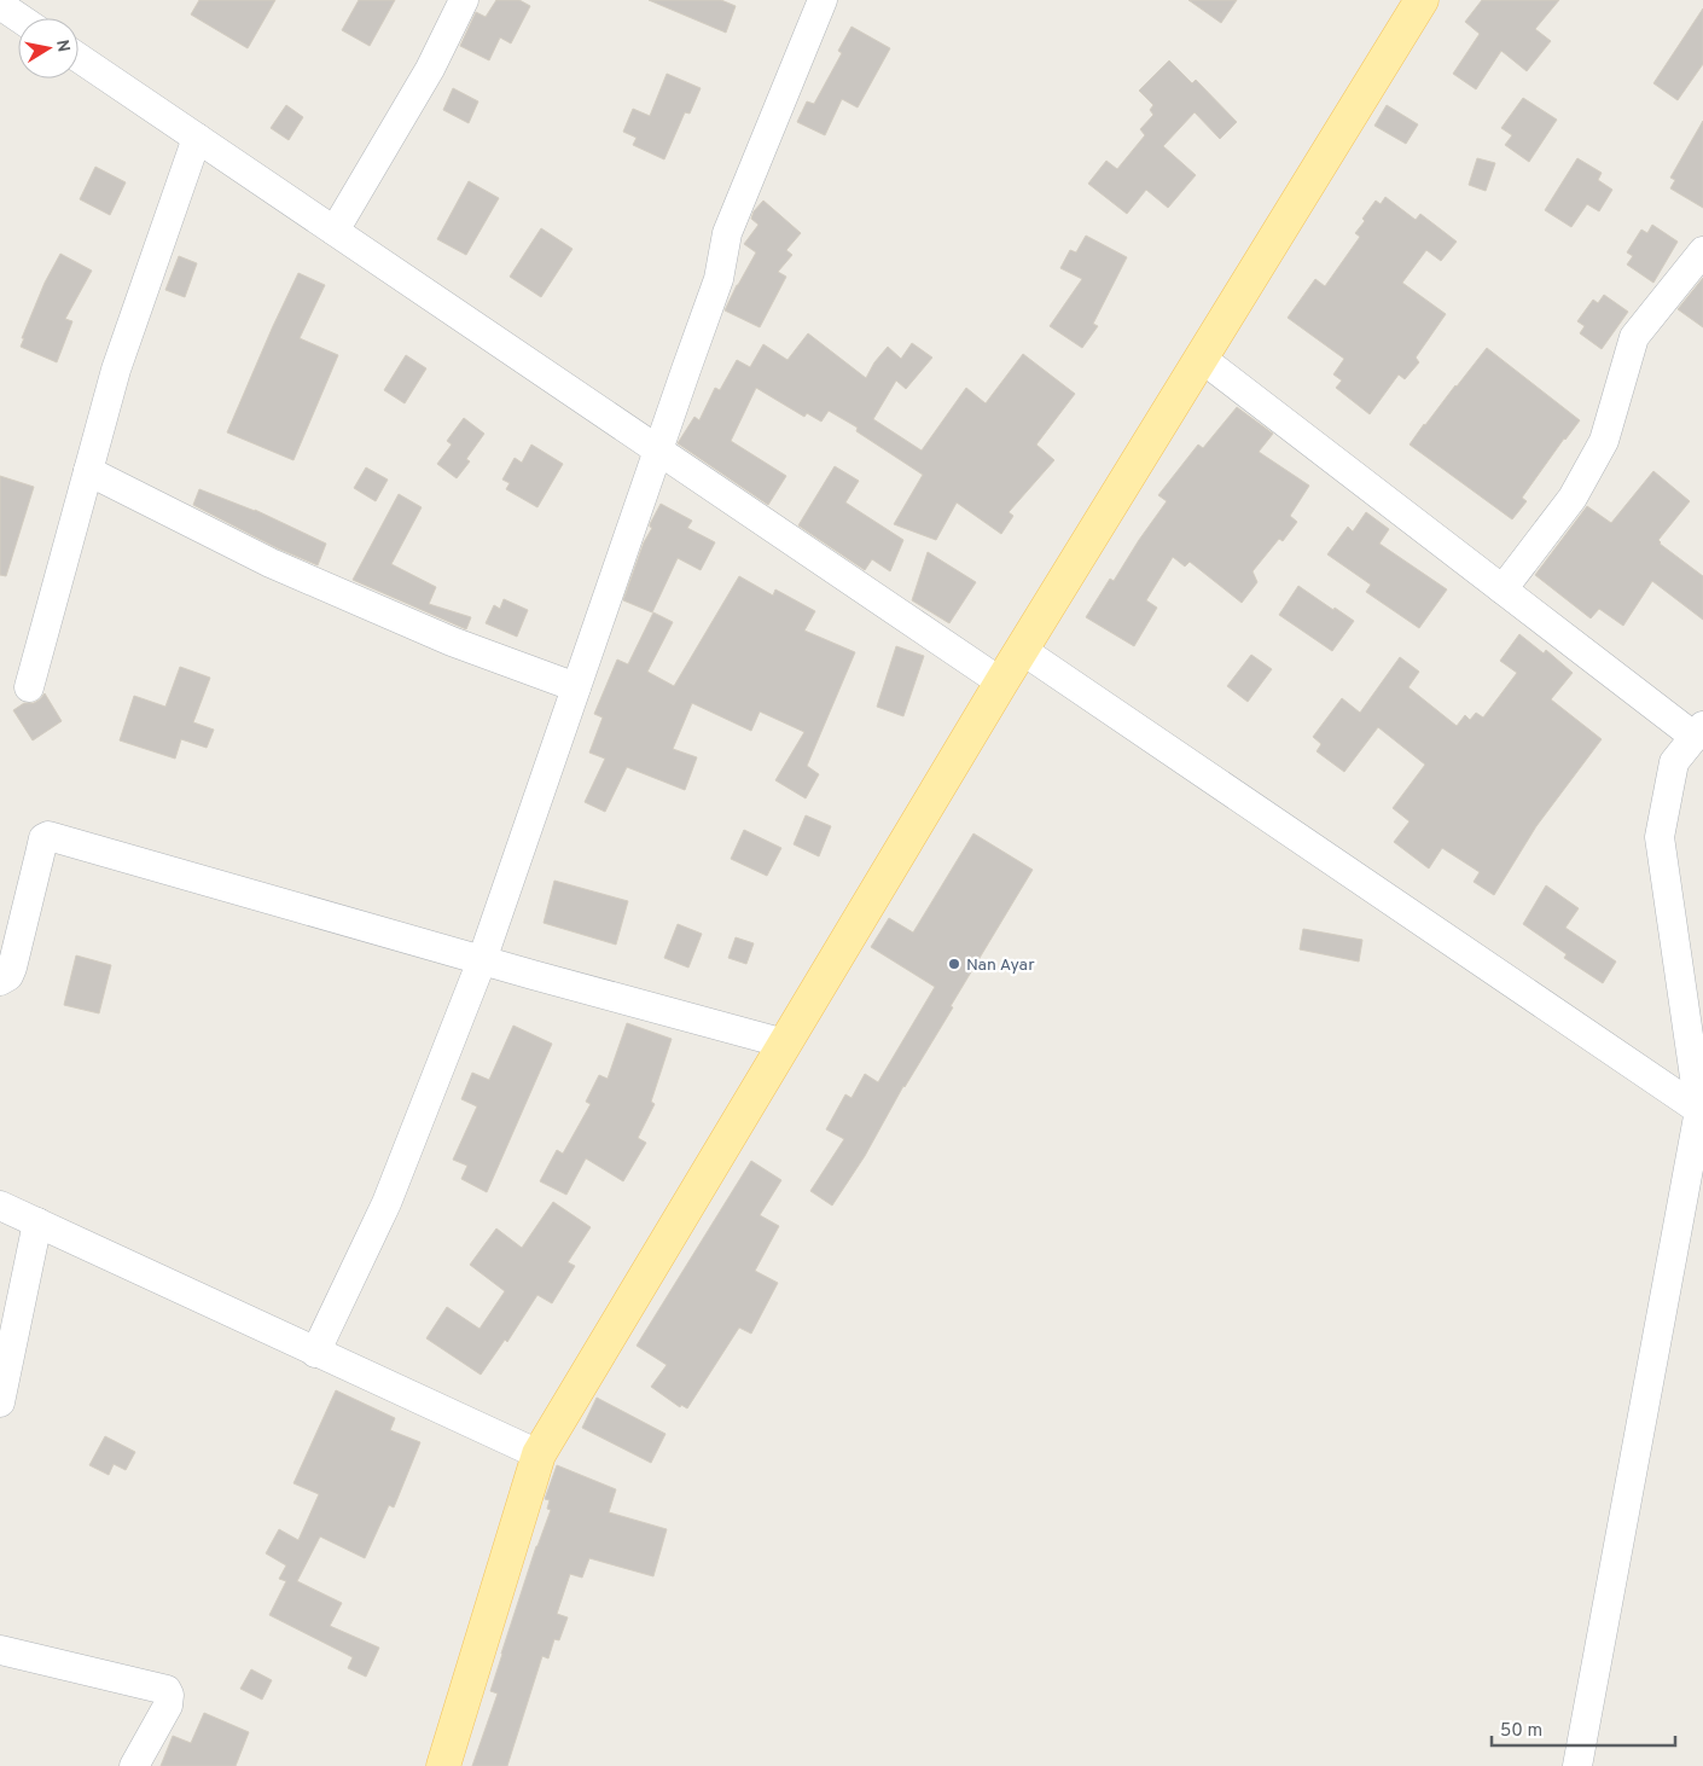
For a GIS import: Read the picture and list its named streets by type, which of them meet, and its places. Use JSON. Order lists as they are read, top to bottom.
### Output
{
  "places": ["Nan Ayar"],
  "scale_bar": "50 m",
  "north": "right"
}
